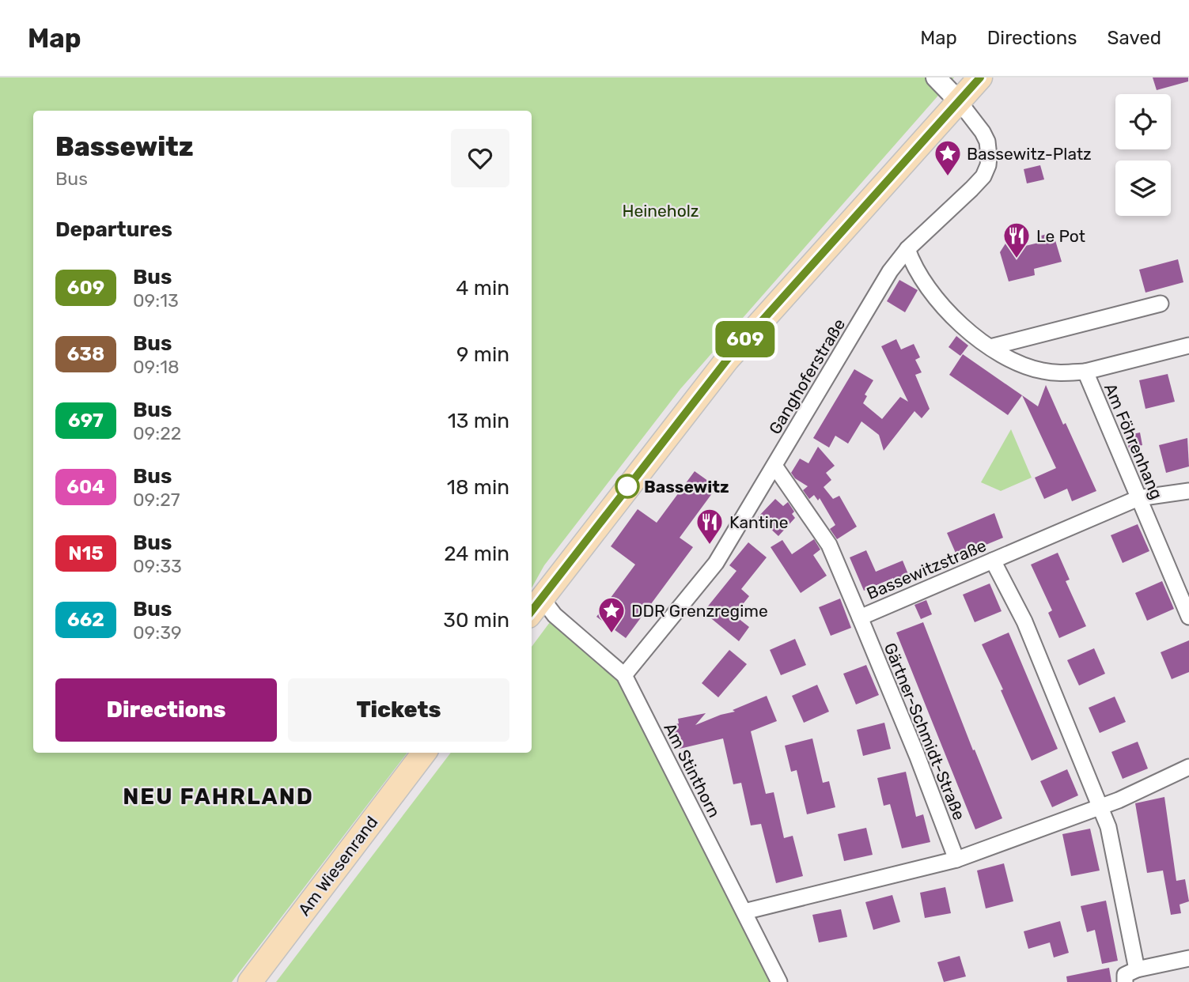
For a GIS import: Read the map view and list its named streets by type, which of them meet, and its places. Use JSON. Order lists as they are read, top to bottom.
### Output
{
  "streets": {
    "main road": ["Am Wiesenrand"],
    "street": [
      "Ganghoferstraße",
      "Am Föhrenhang",
      "Bassewitzstraße",
      "Gärtner-Schmidt-Straße",
      "Am Stinthorn"
    ]
  },
  "crossings": [
    ["Ganghoferstraße", "Am Föhrenhang"],
    ["Ganghoferstraße", "Bassewitzstraße"],
    ["Ganghoferstraße", "Am Stinthorn"],
    ["Am Föhrenhang", "Bassewitzstraße"],
    ["Bassewitzstraße", "Gärtner-Schmidt-Straße"]
  ],
  "districts": ["NEU FAHRLAND"],
  "parks": ["Heineholz"],
  "places": {
    "place": ["Bassewitz-Platz", "DDR Grenzregime"],
    "restaurant": ["Le Pot", "Kantine"],
    "other": ["Bassewitz"]
  },
  "lines": ["bus line 609"],
  "page": {
    "header": "Map",
    "nav": ["Map", "Directions", "Saved"],
    "on_map": "609",
    "heading": [
      ["Bassewitz", "Bus"],
      "Departures"
    ],
    "list": [
      {
        "mark": "609",
        "name": "Bus",
        "note": "09:13",
        "value": "4 min"
      },
      {
        "mark": "638",
        "name": "Bus",
        "note": "09:18",
        "value": "9 min"
      },
      {
        "mark": "697",
        "name": "Bus",
        "note": "09:22",
        "value": "13 min"
      },
      {
        "mark": "604",
        "name": "Bus",
        "note": "09:27",
        "value": "18 min"
      },
      {
        "mark": "N15",
        "name": "Bus",
        "note": "09:33",
        "value": "24 min"
      },
      {
        "mark": "662",
        "name": "Bus",
        "note": "09:39",
        "value": "30 min"
      }
    ],
    "buttons": ["Directions", "Tickets"]
  }
}
